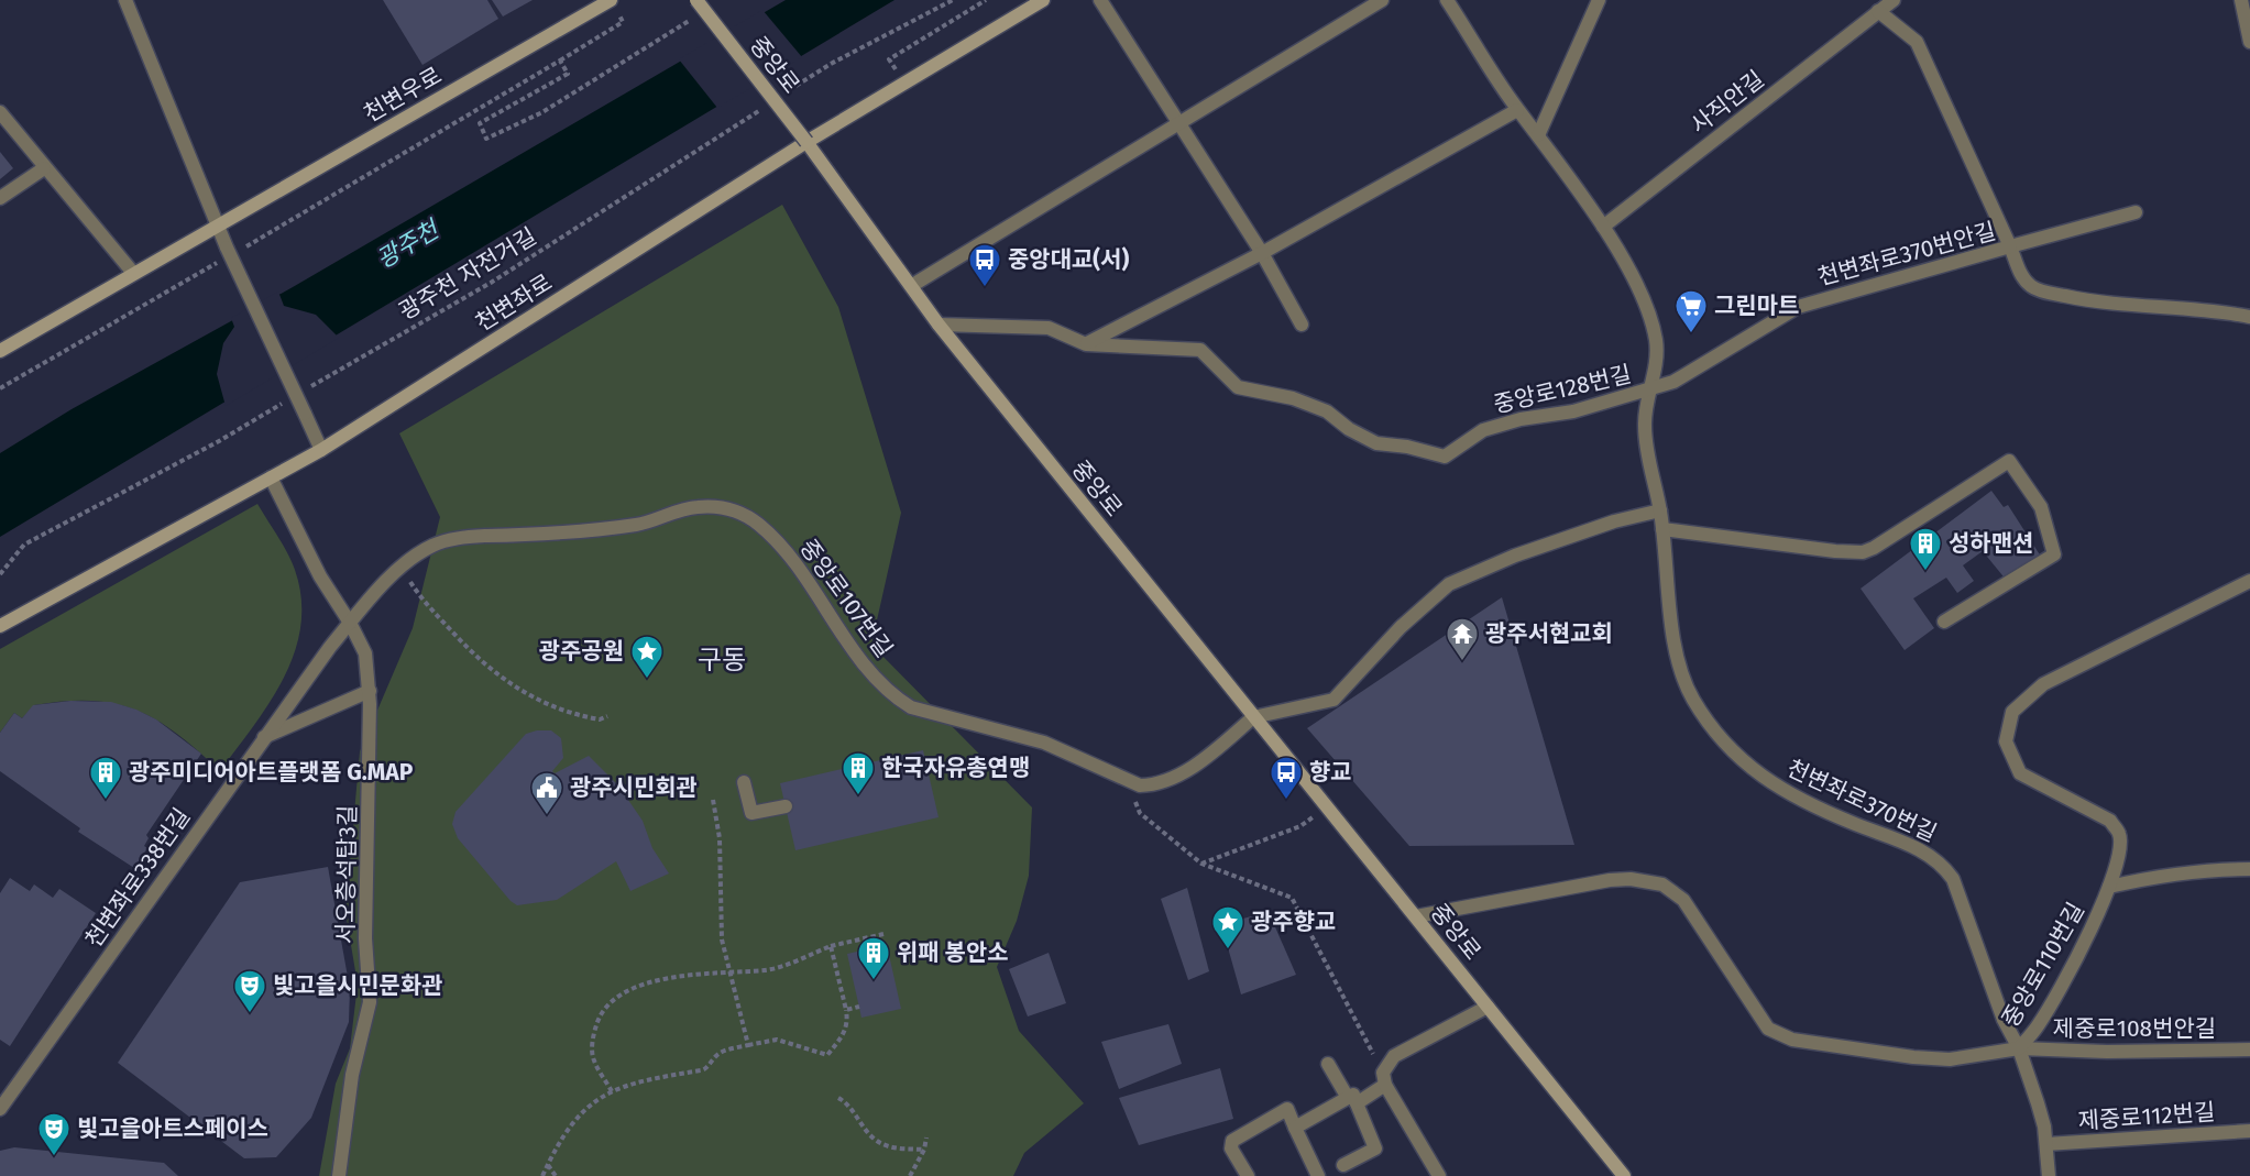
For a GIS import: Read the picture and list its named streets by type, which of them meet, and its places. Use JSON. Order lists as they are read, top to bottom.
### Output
{
  "streets": {
    "street": [
      "중앙로",
      "천변우로",
      "사직안길",
      "천변좌로370번안길",
      "천변좌로",
      "중앙로128번길",
      "중앙로107번길",
      "천변좌로370번길",
      "서오층석탑3길",
      "천변좌로338번길",
      "중앙로110번길",
      "제중로108번안길",
      "제중로112번길"
    ],
    "path": ["광주천 자전거길"]
  },
  "crossings": [
    ["중앙로", "천변좌로"],
    ["중앙로", "중앙로128번길"],
    ["중앙로", "중앙로107번길"],
    ["중앙로", "중앙로110번길"],
    ["사직안길", "천변좌로370번길"],
    ["천변좌로370번안길", "중앙로128번길"],
    ["천변좌로370번안길", "천변좌로370번길"],
    ["천변좌로", "서오층석탑3길"],
    ["중앙로128번길", "천변좌로370번길"],
    ["중앙로107번길", "천변좌로338번길"],
    ["천변좌로370번길", "중앙로110번길"],
    ["천변좌로370번길", "제중로108번안길"],
    ["천변좌로370번길", "제중로112번길"],
    ["서오층석탑3길", "천변좌로338번길"],
    ["중앙로110번길", "제중로108번안길"]
  ],
  "districts": ["구동"],
  "water": ["광주천"],
  "places": {
    "bus stop": ["중앙대교(서)", "향교"],
    "supermarket": ["그린마트"],
    "building": [
      "성하맨션",
      "한국자유총연맹",
      "광주미디어아트플랫폼 G.MAP",
      "위패 봉안소"
    ],
    "temple": ["광주서현교회"],
    "place": ["광주공원", "광주향교"],
    "public building": ["광주시민회관"],
    "theatre": ["빛고을시민문화관", "빛고을아트스페이스"]
  }
}
